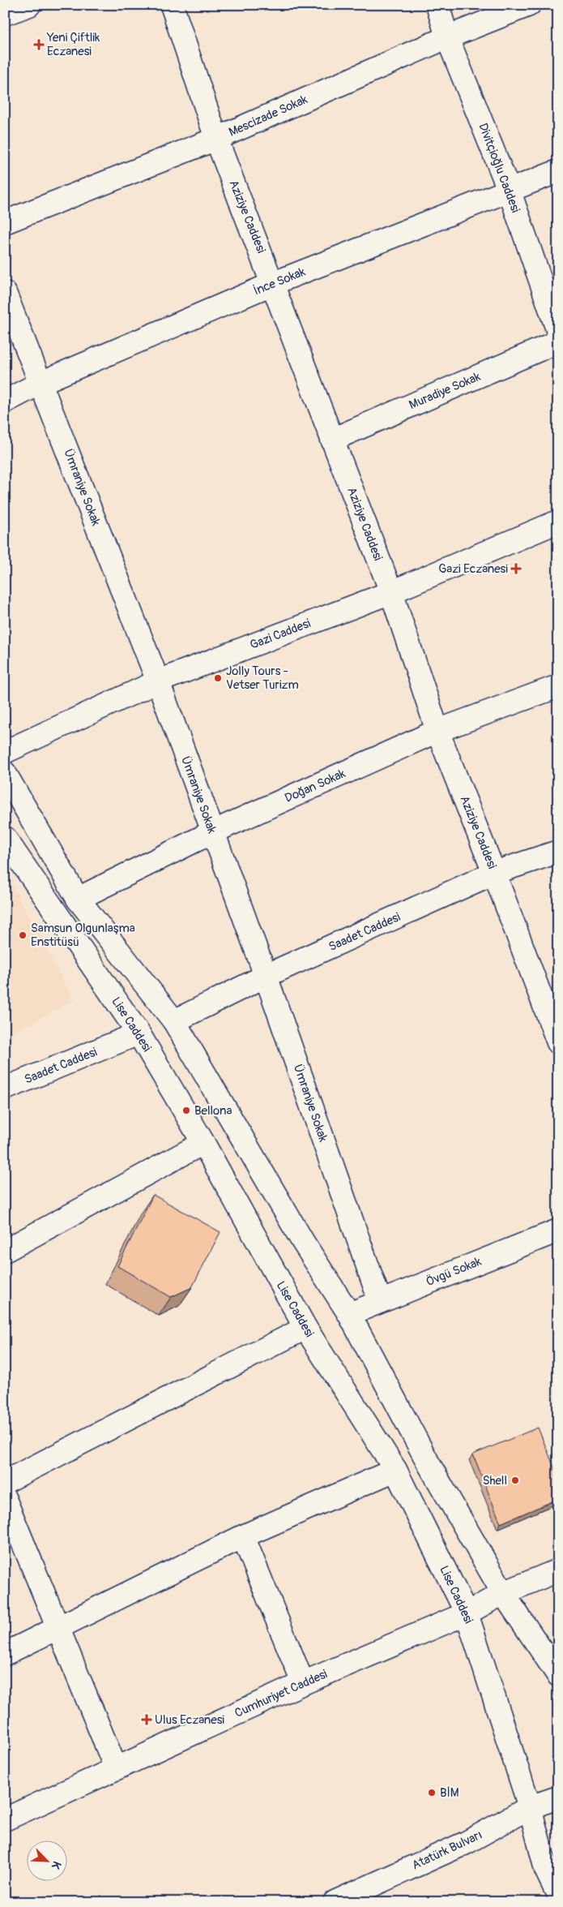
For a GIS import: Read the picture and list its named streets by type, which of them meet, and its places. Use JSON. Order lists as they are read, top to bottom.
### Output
{
  "streets": {
    "street": [
      "Mescizade Sokak",
      "Divitçioğlu Caddesi",
      "Aziziye Caddesi",
      "İnce Sokak",
      "Muradiye Sokak",
      "Ümraniye Sokak",
      "Gazi Caddesi",
      "Doğan Sokak",
      "Saadet Caddesi",
      "Lise Caddesi",
      "Övgü Sokak",
      "Cumhuriyet Caddesi",
      "Atatürk Bulvarı"
    ]
  },
  "crossings": [
    ["Mescizade Sokak", "Divitçioğlu Caddesi"],
    ["Mescizade Sokak", "Aziziye Caddesi"],
    ["Divitçioğlu Caddesi", "İnce Sokak"],
    ["Aziziye Caddesi", "İnce Sokak"],
    ["Aziziye Caddesi", "Muradiye Sokak"],
    ["Aziziye Caddesi", "Gazi Caddesi"],
    ["Aziziye Caddesi", "Doğan Sokak"],
    ["Aziziye Caddesi", "Saadet Caddesi"],
    ["İnce Sokak", "Ümraniye Sokak"],
    ["Ümraniye Sokak", "Gazi Caddesi"],
    ["Ümraniye Sokak", "Doğan Sokak"],
    ["Ümraniye Sokak", "Saadet Caddesi"],
    ["Ümraniye Sokak", "Övgü Sokak"],
    ["Saadet Caddesi", "Lise Caddesi"],
    ["Lise Caddesi", "Cumhuriyet Caddesi"],
    ["Lise Caddesi", "Atatürk Bulvarı"]
  ],
  "places": {
    "health": ["Yeni Çiftlik Eczanesi", "Gazi Eczanesi", "Ulus Eczanesi"],
    "other": [
      "Jolly Tours - Vetser Turizm",
      "Samsun Olgunlaşma Enstitüsü",
      "Bellona",
      "Shell",
      "BİM"
    ]
  },
  "north": "bottom right"
}
